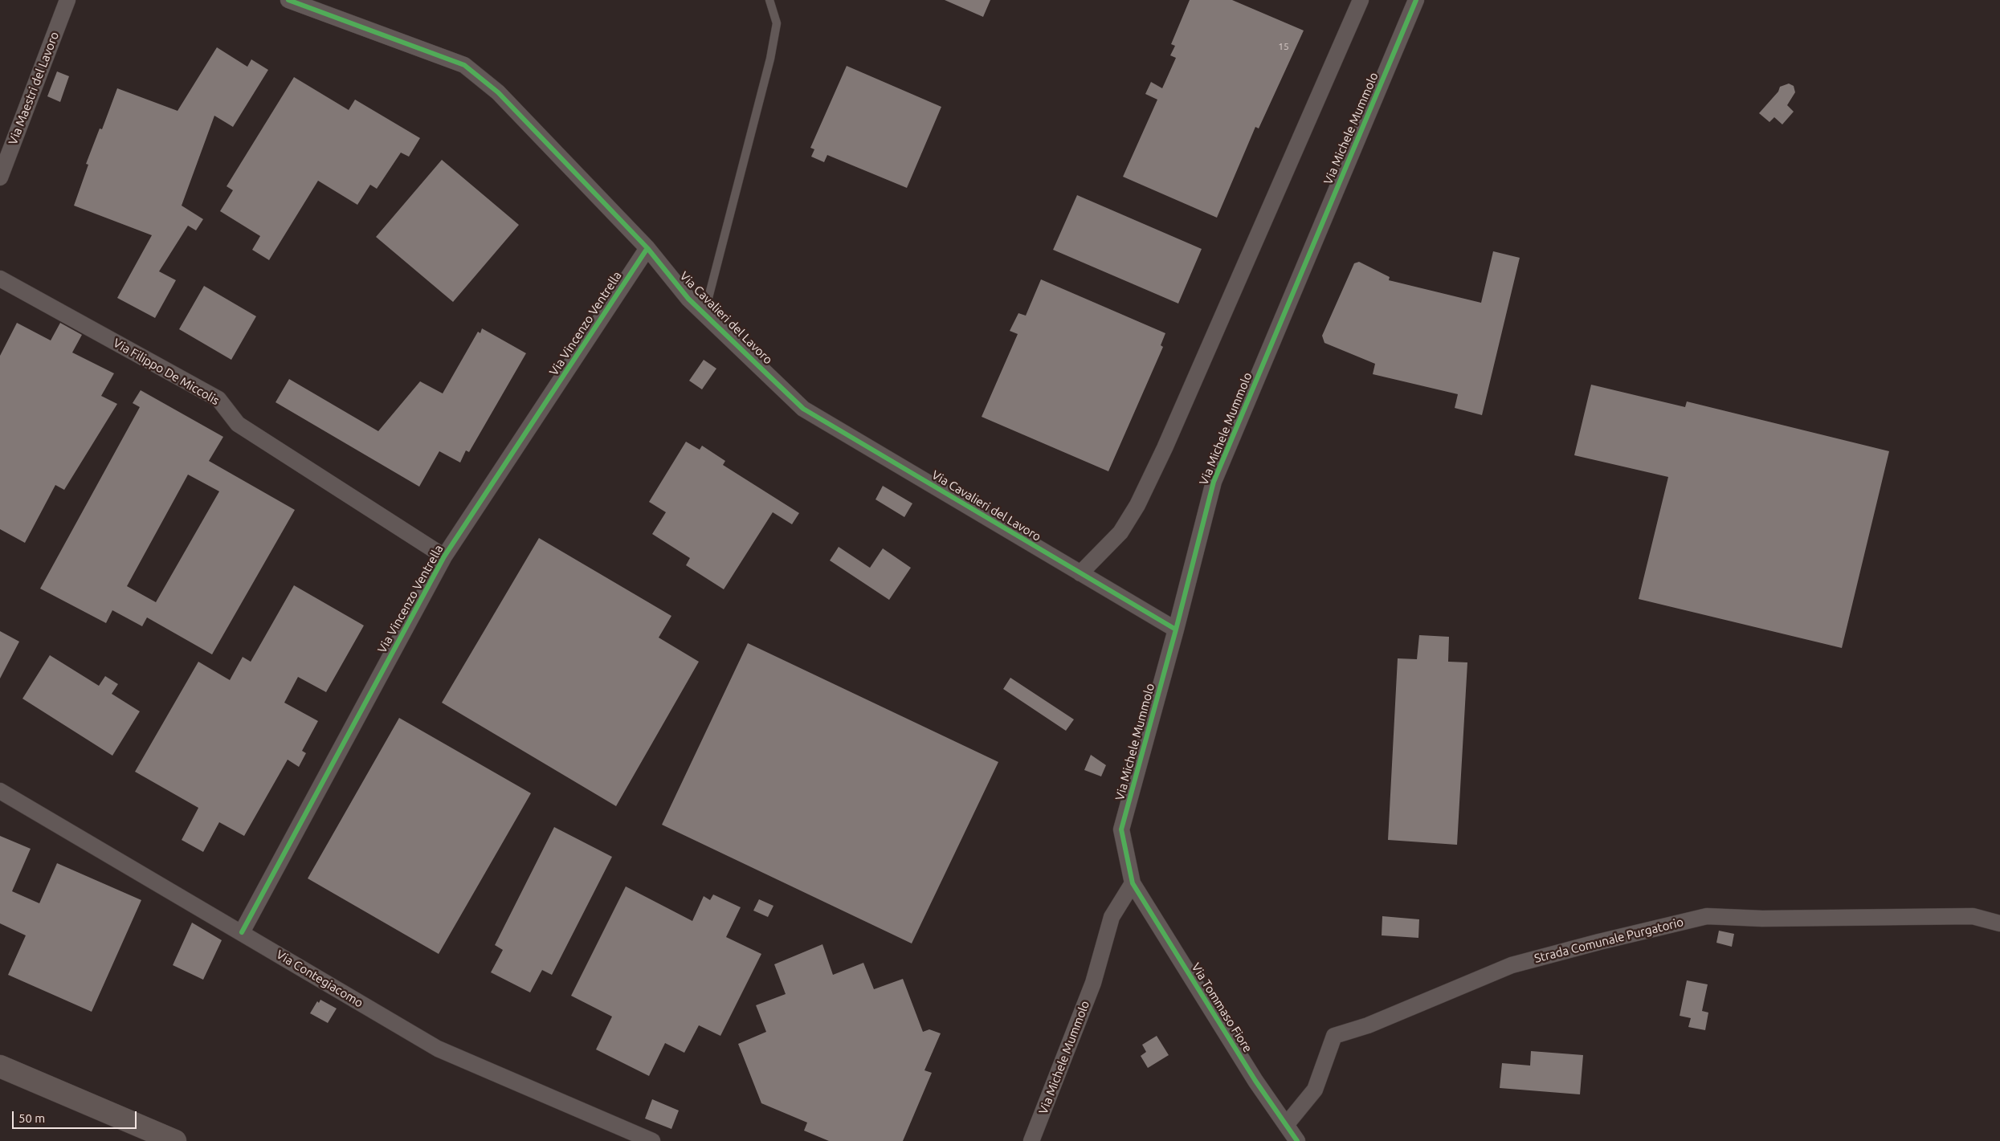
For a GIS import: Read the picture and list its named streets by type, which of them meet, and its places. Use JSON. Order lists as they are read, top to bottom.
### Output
{
  "streets": {
    "street": [
      "Via Maestri del Lavoro",
      "Via Michele Mummolo",
      "Via Cavalieri del Lavoro",
      "Via Vincenzo Ventrella",
      "Via Filippo De Miccolis",
      "Strada Comunale Purgatorio",
      "Via Contegiacomo",
      "Via Tommaso Fiore"
    ]
  },
  "crossings": [
    ["Via Michele Mummolo", "Via Cavalieri del Lavoro"],
    ["Via Michele Mummolo", "Via Tommaso Fiore"],
    ["Via Cavalieri del Lavoro", "Via Vincenzo Ventrella"],
    ["Via Vincenzo Ventrella", "Via Filippo De Miccolis"],
    ["Via Vincenzo Ventrella", "Via Contegiacomo"],
    ["Strada Comunale Purgatorio", "Via Tommaso Fiore"]
  ],
  "house_numbers": ["15"],
  "scale_bar": "50 m"
}
